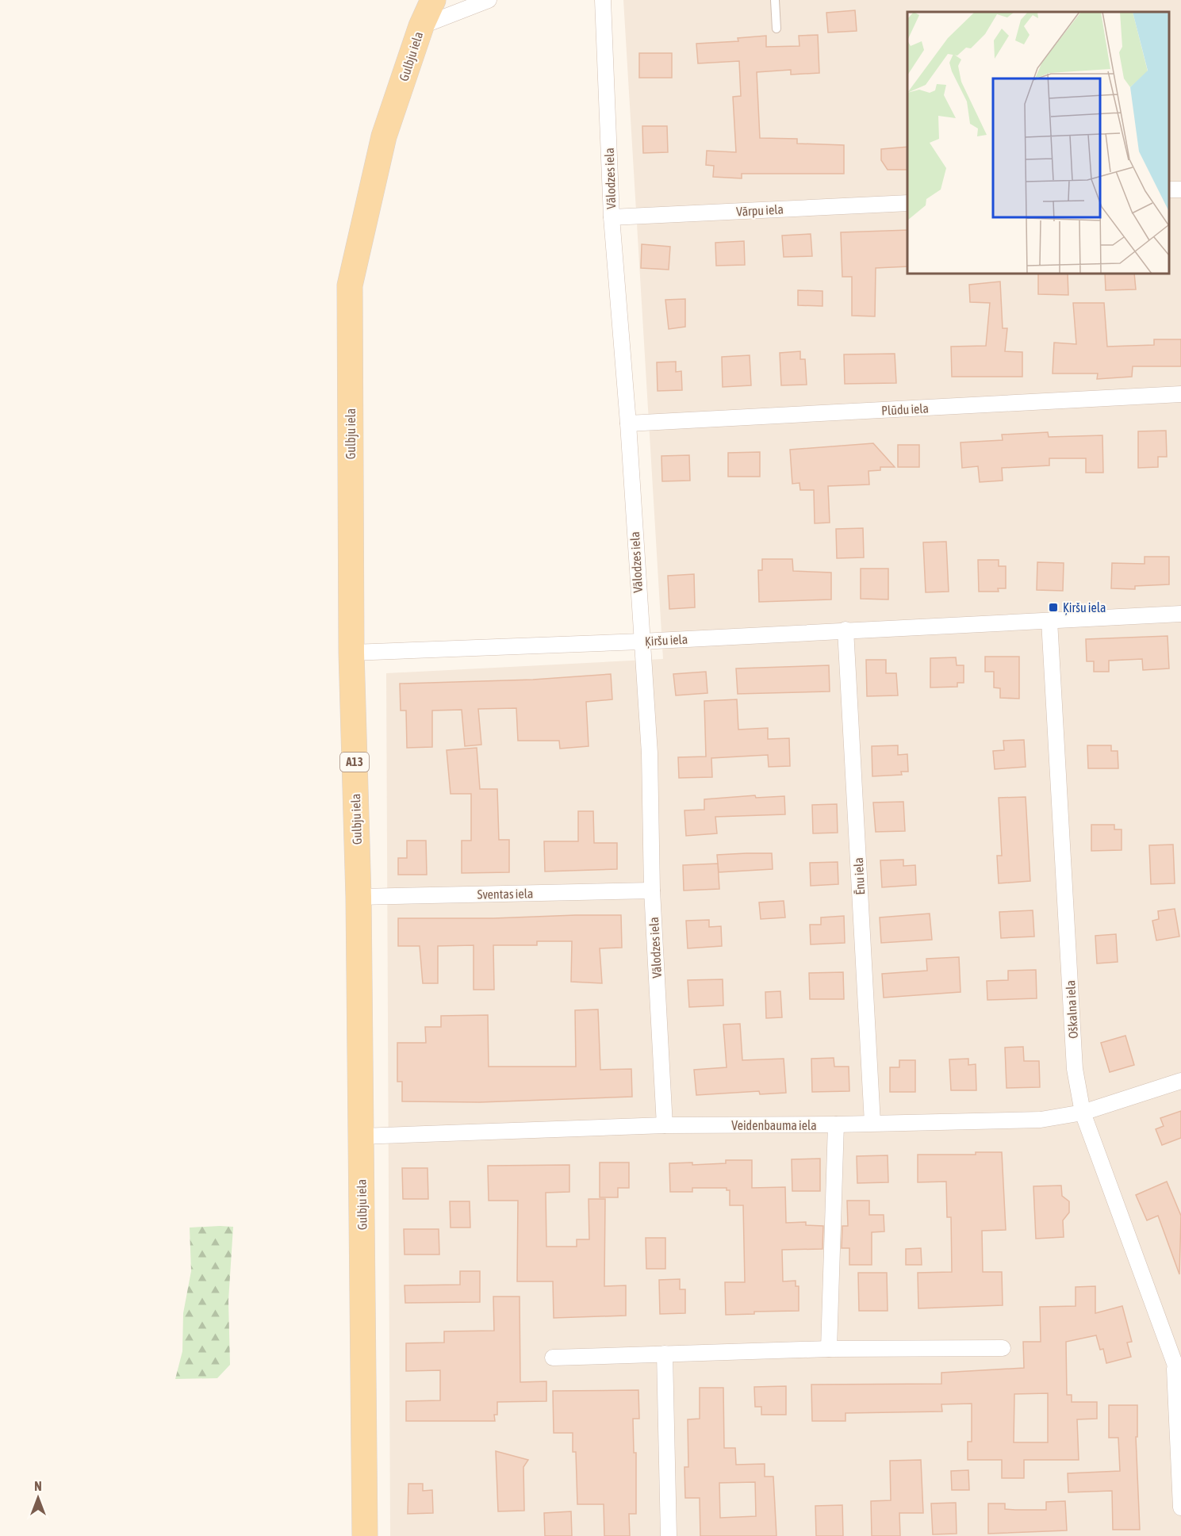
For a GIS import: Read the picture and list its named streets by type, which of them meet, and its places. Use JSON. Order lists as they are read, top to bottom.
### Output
{
  "streets": {
    "main road": ["Gulbju iela", "A13"],
    "street": [
      "Vālodzes iela",
      "Vārpu iela",
      "Plūdu iela",
      "Ķiršu iela",
      "Ēnu iela",
      "Sventas iela",
      "Oškalna iela",
      "Veidenbauma iela"
    ]
  },
  "crossings": [
    ["Gulbju iela", "Ķiršu iela"],
    ["Gulbju iela", "Sventas iela"],
    ["Gulbju iela", "Veidenbauma iela"],
    ["Vālodzes iela", "Vārpu iela"],
    ["Vālodzes iela", "Plūdu iela"],
    ["Vālodzes iela", "Ķiršu iela"],
    ["Vālodzes iela", "Sventas iela"],
    ["Vālodzes iela", "Veidenbauma iela"],
    ["Ķiršu iela", "Ēnu iela"],
    ["Ķiršu iela", "Oškalna iela"],
    ["Ēnu iela", "Veidenbauma iela"],
    ["Oškalna iela", "Veidenbauma iela"]
  ],
  "places": {
    "transit": ["Ķiršu iela"]
  },
  "north": "top"
}
